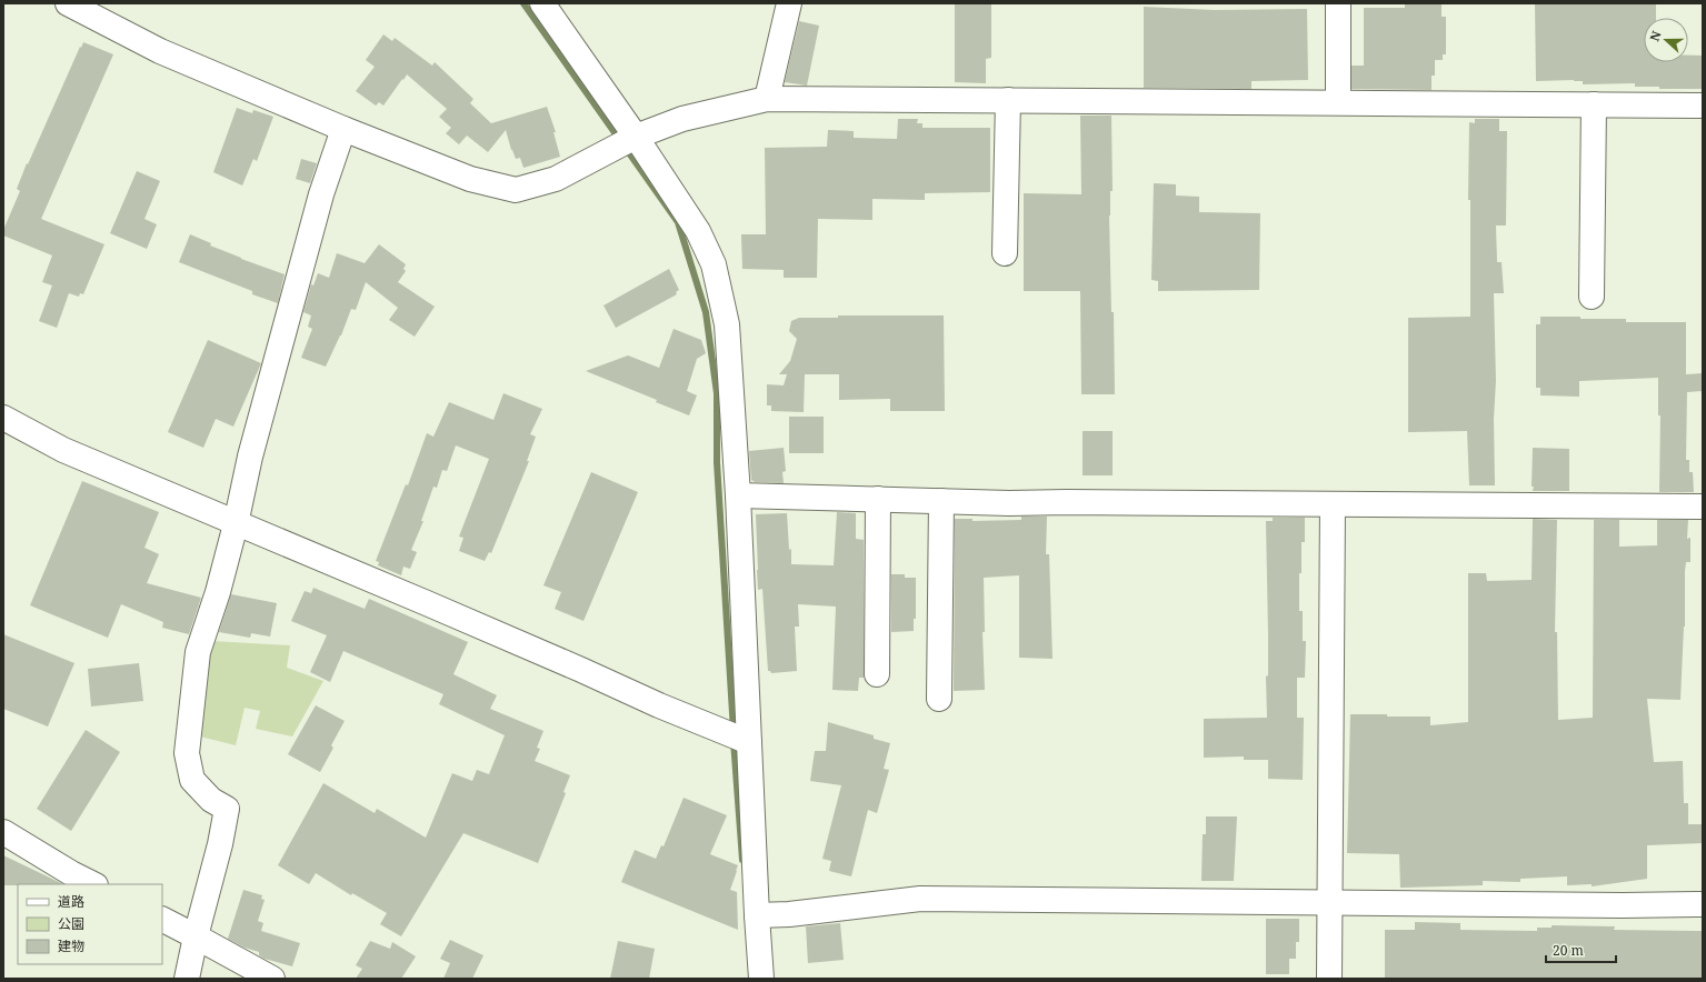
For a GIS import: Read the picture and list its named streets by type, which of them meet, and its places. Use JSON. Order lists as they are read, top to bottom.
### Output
{
  "legend": ["道路", "公園", "建物"],
  "scale_bar": "20 m",
  "north": "left"
}
